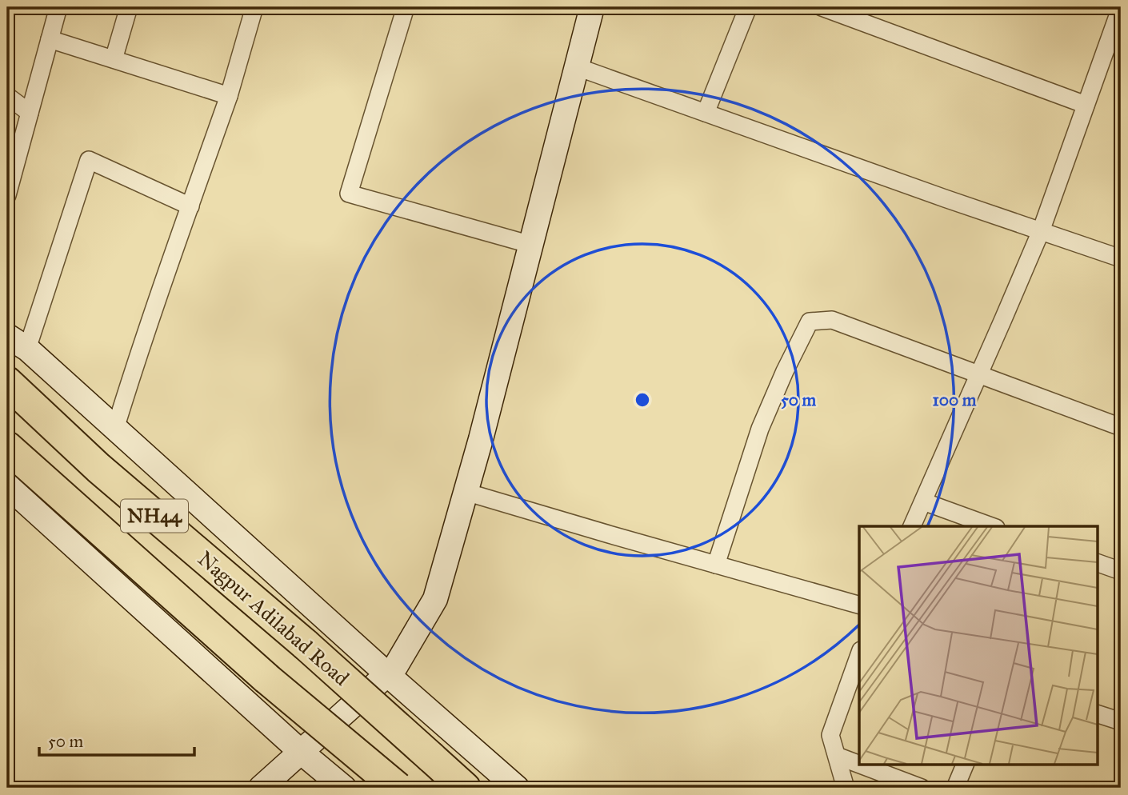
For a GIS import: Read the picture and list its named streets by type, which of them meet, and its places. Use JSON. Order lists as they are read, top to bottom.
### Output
{
  "streets": {
    "highway": ["NH44", "Nagpur Adilabad Road"]
  },
  "scale_bar": "50 m",
  "rings": ["50 m", "100 m"]
}
